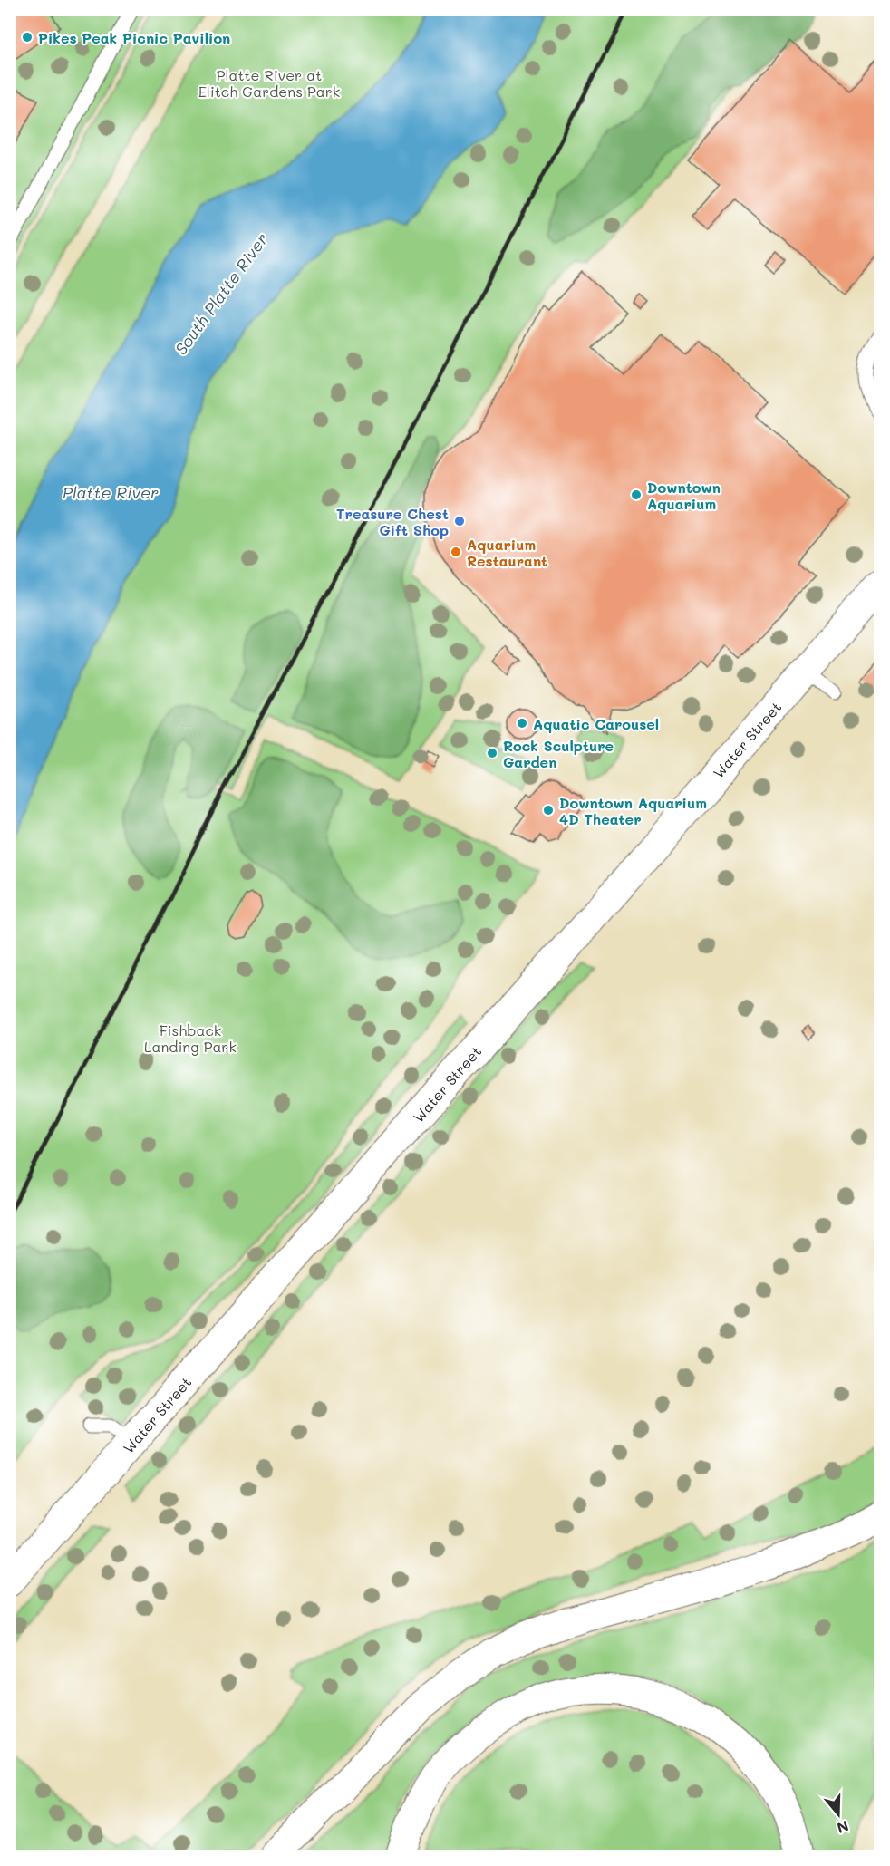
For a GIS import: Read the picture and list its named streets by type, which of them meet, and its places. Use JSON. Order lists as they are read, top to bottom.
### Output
{
  "streets": {
    "main road": ["Water Street"]
  },
  "water": ["South Platte River", "Platte River"],
  "parks": ["Platte River at Elitch Gardens Park", "Fishback Landing Park"],
  "places": [
    "Pikes Peak Picnic Pavilion",
    "Downtown Aquarium",
    "Treasure Chest Gift Shop",
    "Aquarium Restaurant",
    "Aquatic Carousel",
    "Rock Sculpture Garden",
    "Downtown Aquarium 4D Theater"
  ],
  "north": "bottom"
}
